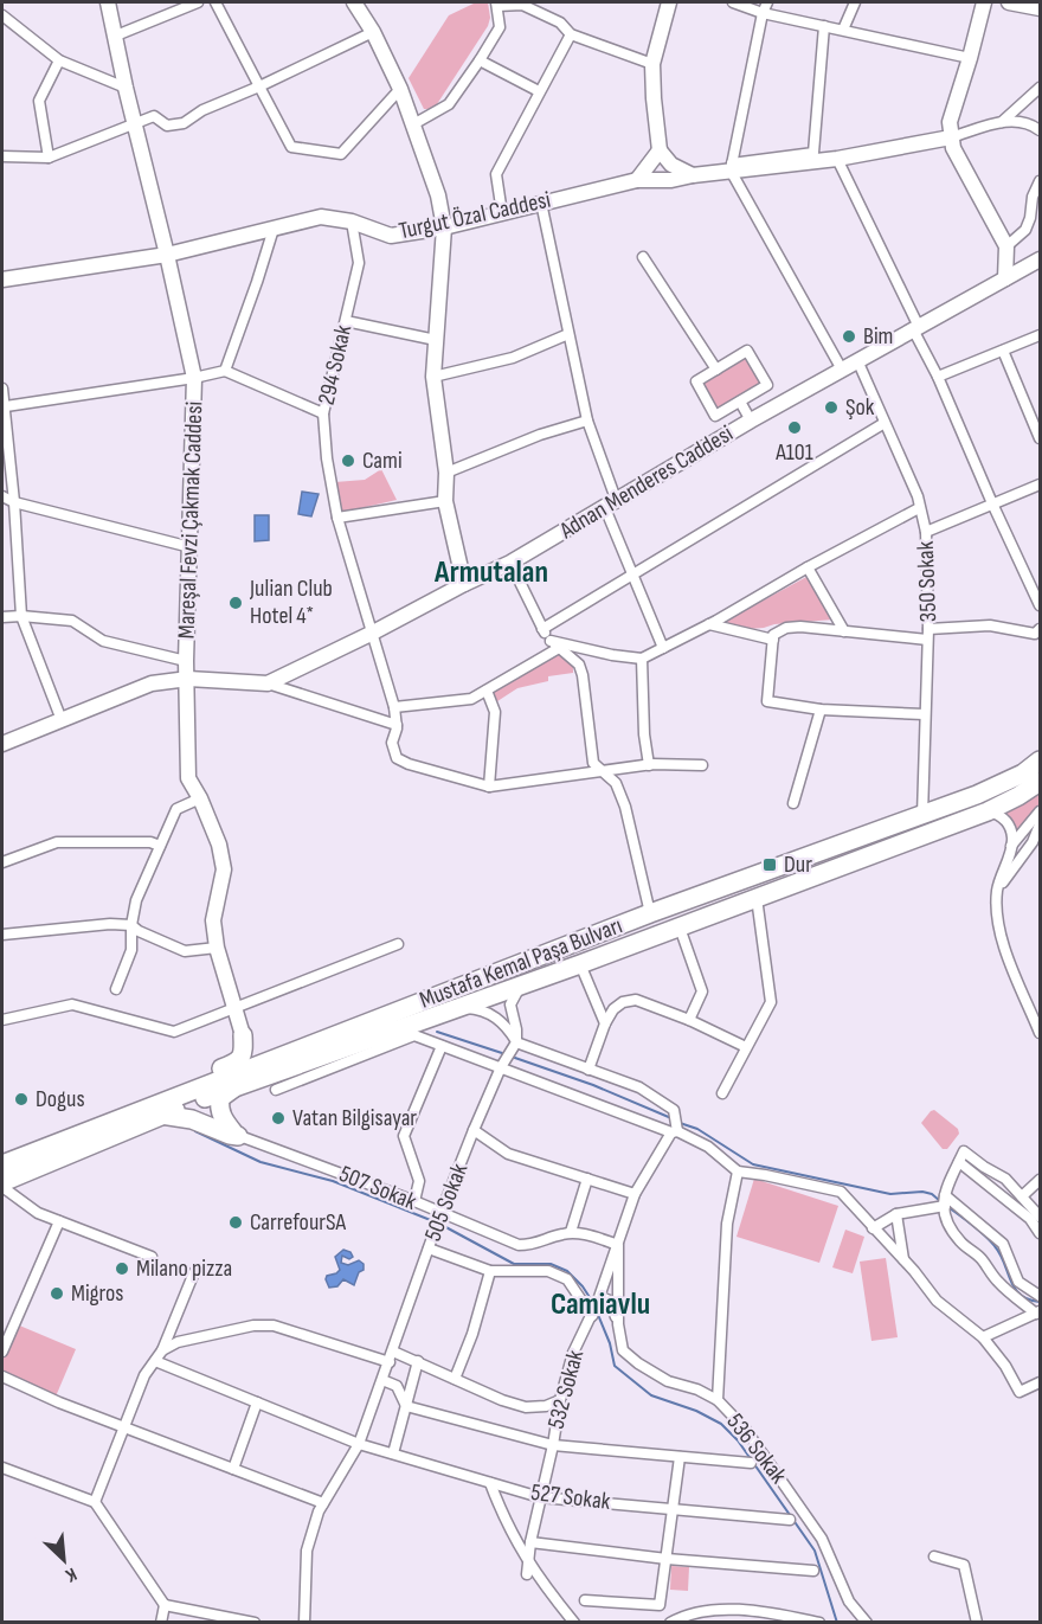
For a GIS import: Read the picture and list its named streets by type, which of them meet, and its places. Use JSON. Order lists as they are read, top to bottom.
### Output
{
  "streets": {
    "highway": ["Mustafa Kemal Paşa Bulvarı"],
    "street": [
      "Turgut Özal Caddesi",
      "294 Sokak",
      "Adnan Menderes Caddesi",
      "Mareşal Fevzi Çakmak Caddesi",
      "350 Sokak",
      "507 Sokak",
      "505 Sokak",
      "532 Sokak",
      "536 Sokak",
      "527 Sokak"
    ]
  },
  "crossings": [
    ["Turgut Özal Caddesi", "294 Sokak"],
    ["Turgut Özal Caddesi", "Mareşal Fevzi Çakmak Caddesi"],
    ["294 Sokak", "Adnan Menderes Caddesi"],
    ["Adnan Menderes Caddesi", "350 Sokak"],
    ["350 Sokak", "Mustafa Kemal Paşa Bulvarı"],
    ["Mustafa Kemal Paşa Bulvarı", "507 Sokak"],
    ["507 Sokak", "505 Sokak"],
    ["505 Sokak", "527 Sokak"],
    ["532 Sokak", "527 Sokak"]
  ],
  "districts": ["Armutalan", "Camiavlu"],
  "places": {
    "other": [
      "Bim",
      "Şok",
      "A101",
      "Cami",
      "Julian Club Hotel 4*",
      "Dogus",
      "Vatan Bilgisayar",
      "CarrefourSA",
      "Milano pizza",
      "Migros"
    ],
    "transit": ["Dur"]
  },
  "north": "bottom right"
}
